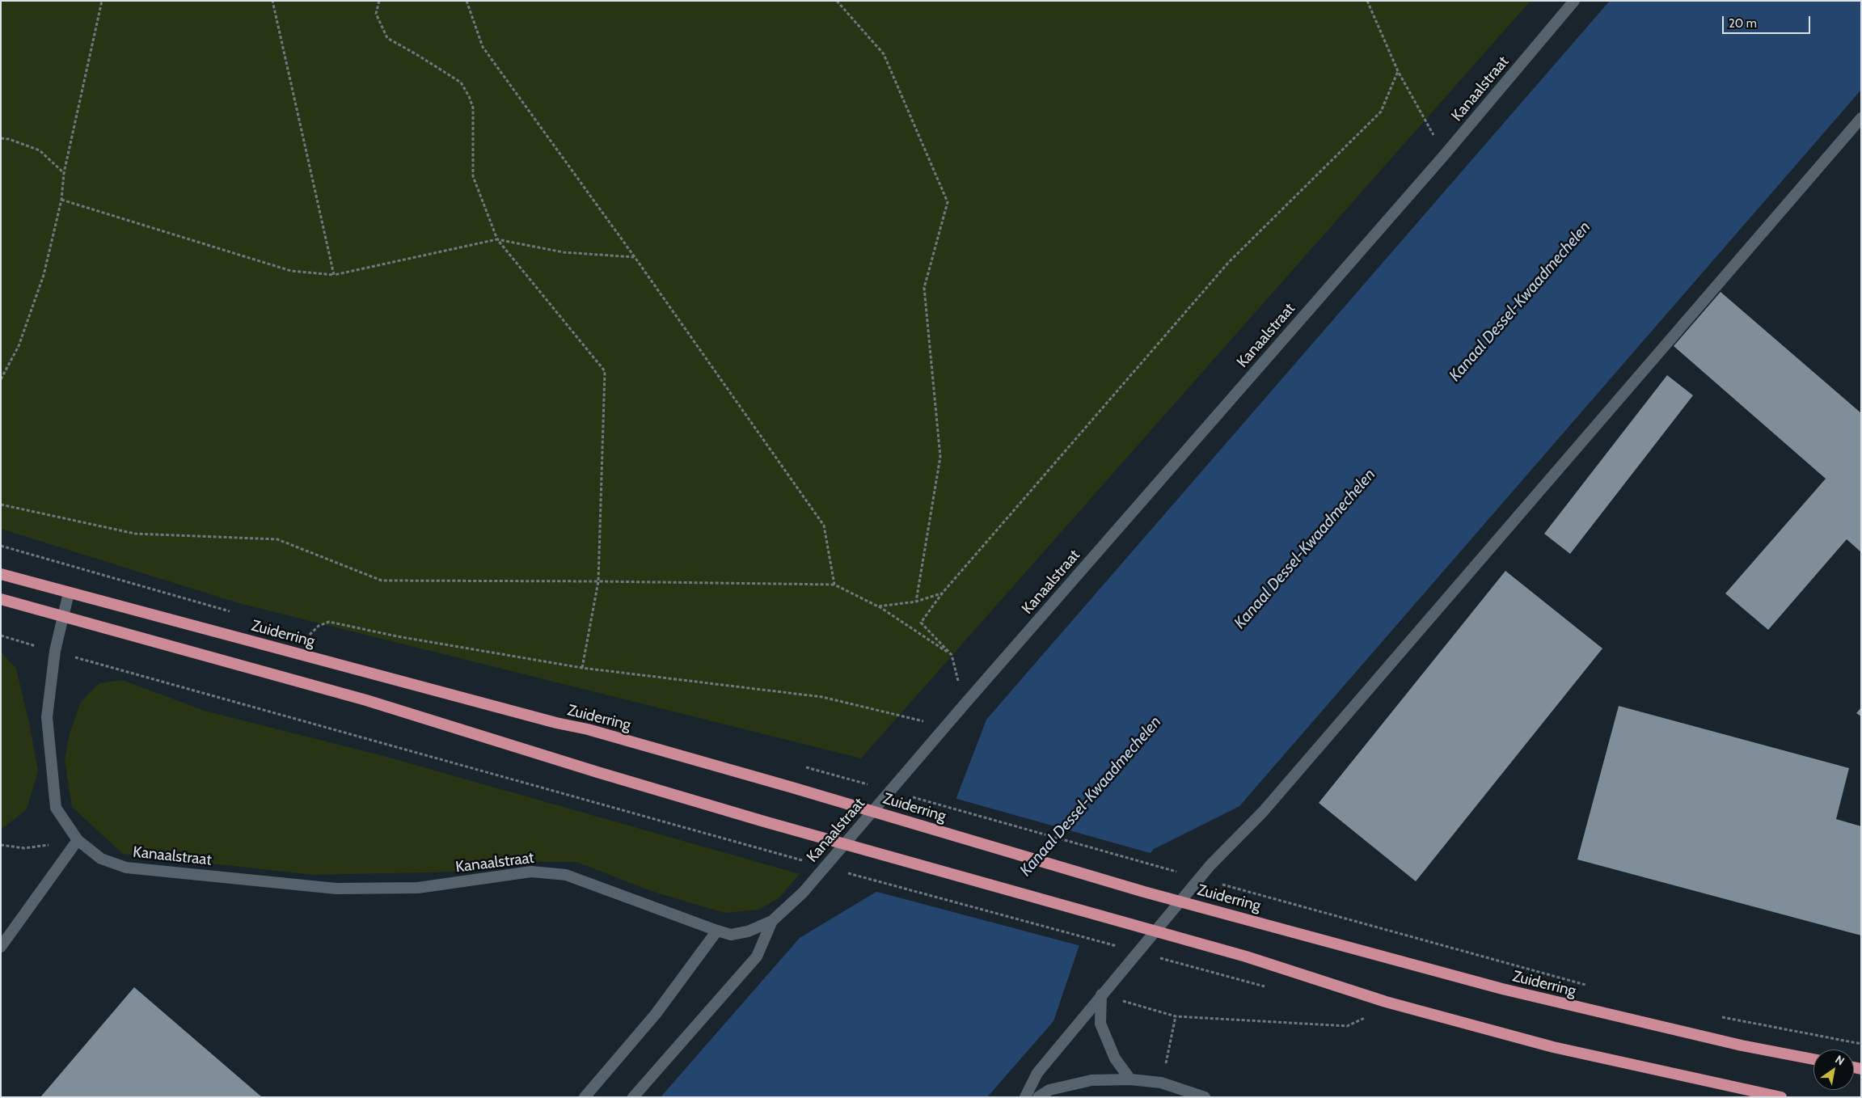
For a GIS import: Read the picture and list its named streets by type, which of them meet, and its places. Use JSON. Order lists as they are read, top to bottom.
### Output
{
  "streets": {
    "highway": ["Zuiderring"],
    "street": ["Kanaalstraat"]
  },
  "crossings": [
    ["Kanaalstraat", "Zuiderring"]
  ],
  "water": ["Kanaal Dessel-Kwaadmechelen"],
  "scale_bar": "20 m",
  "north": "top right"
}
